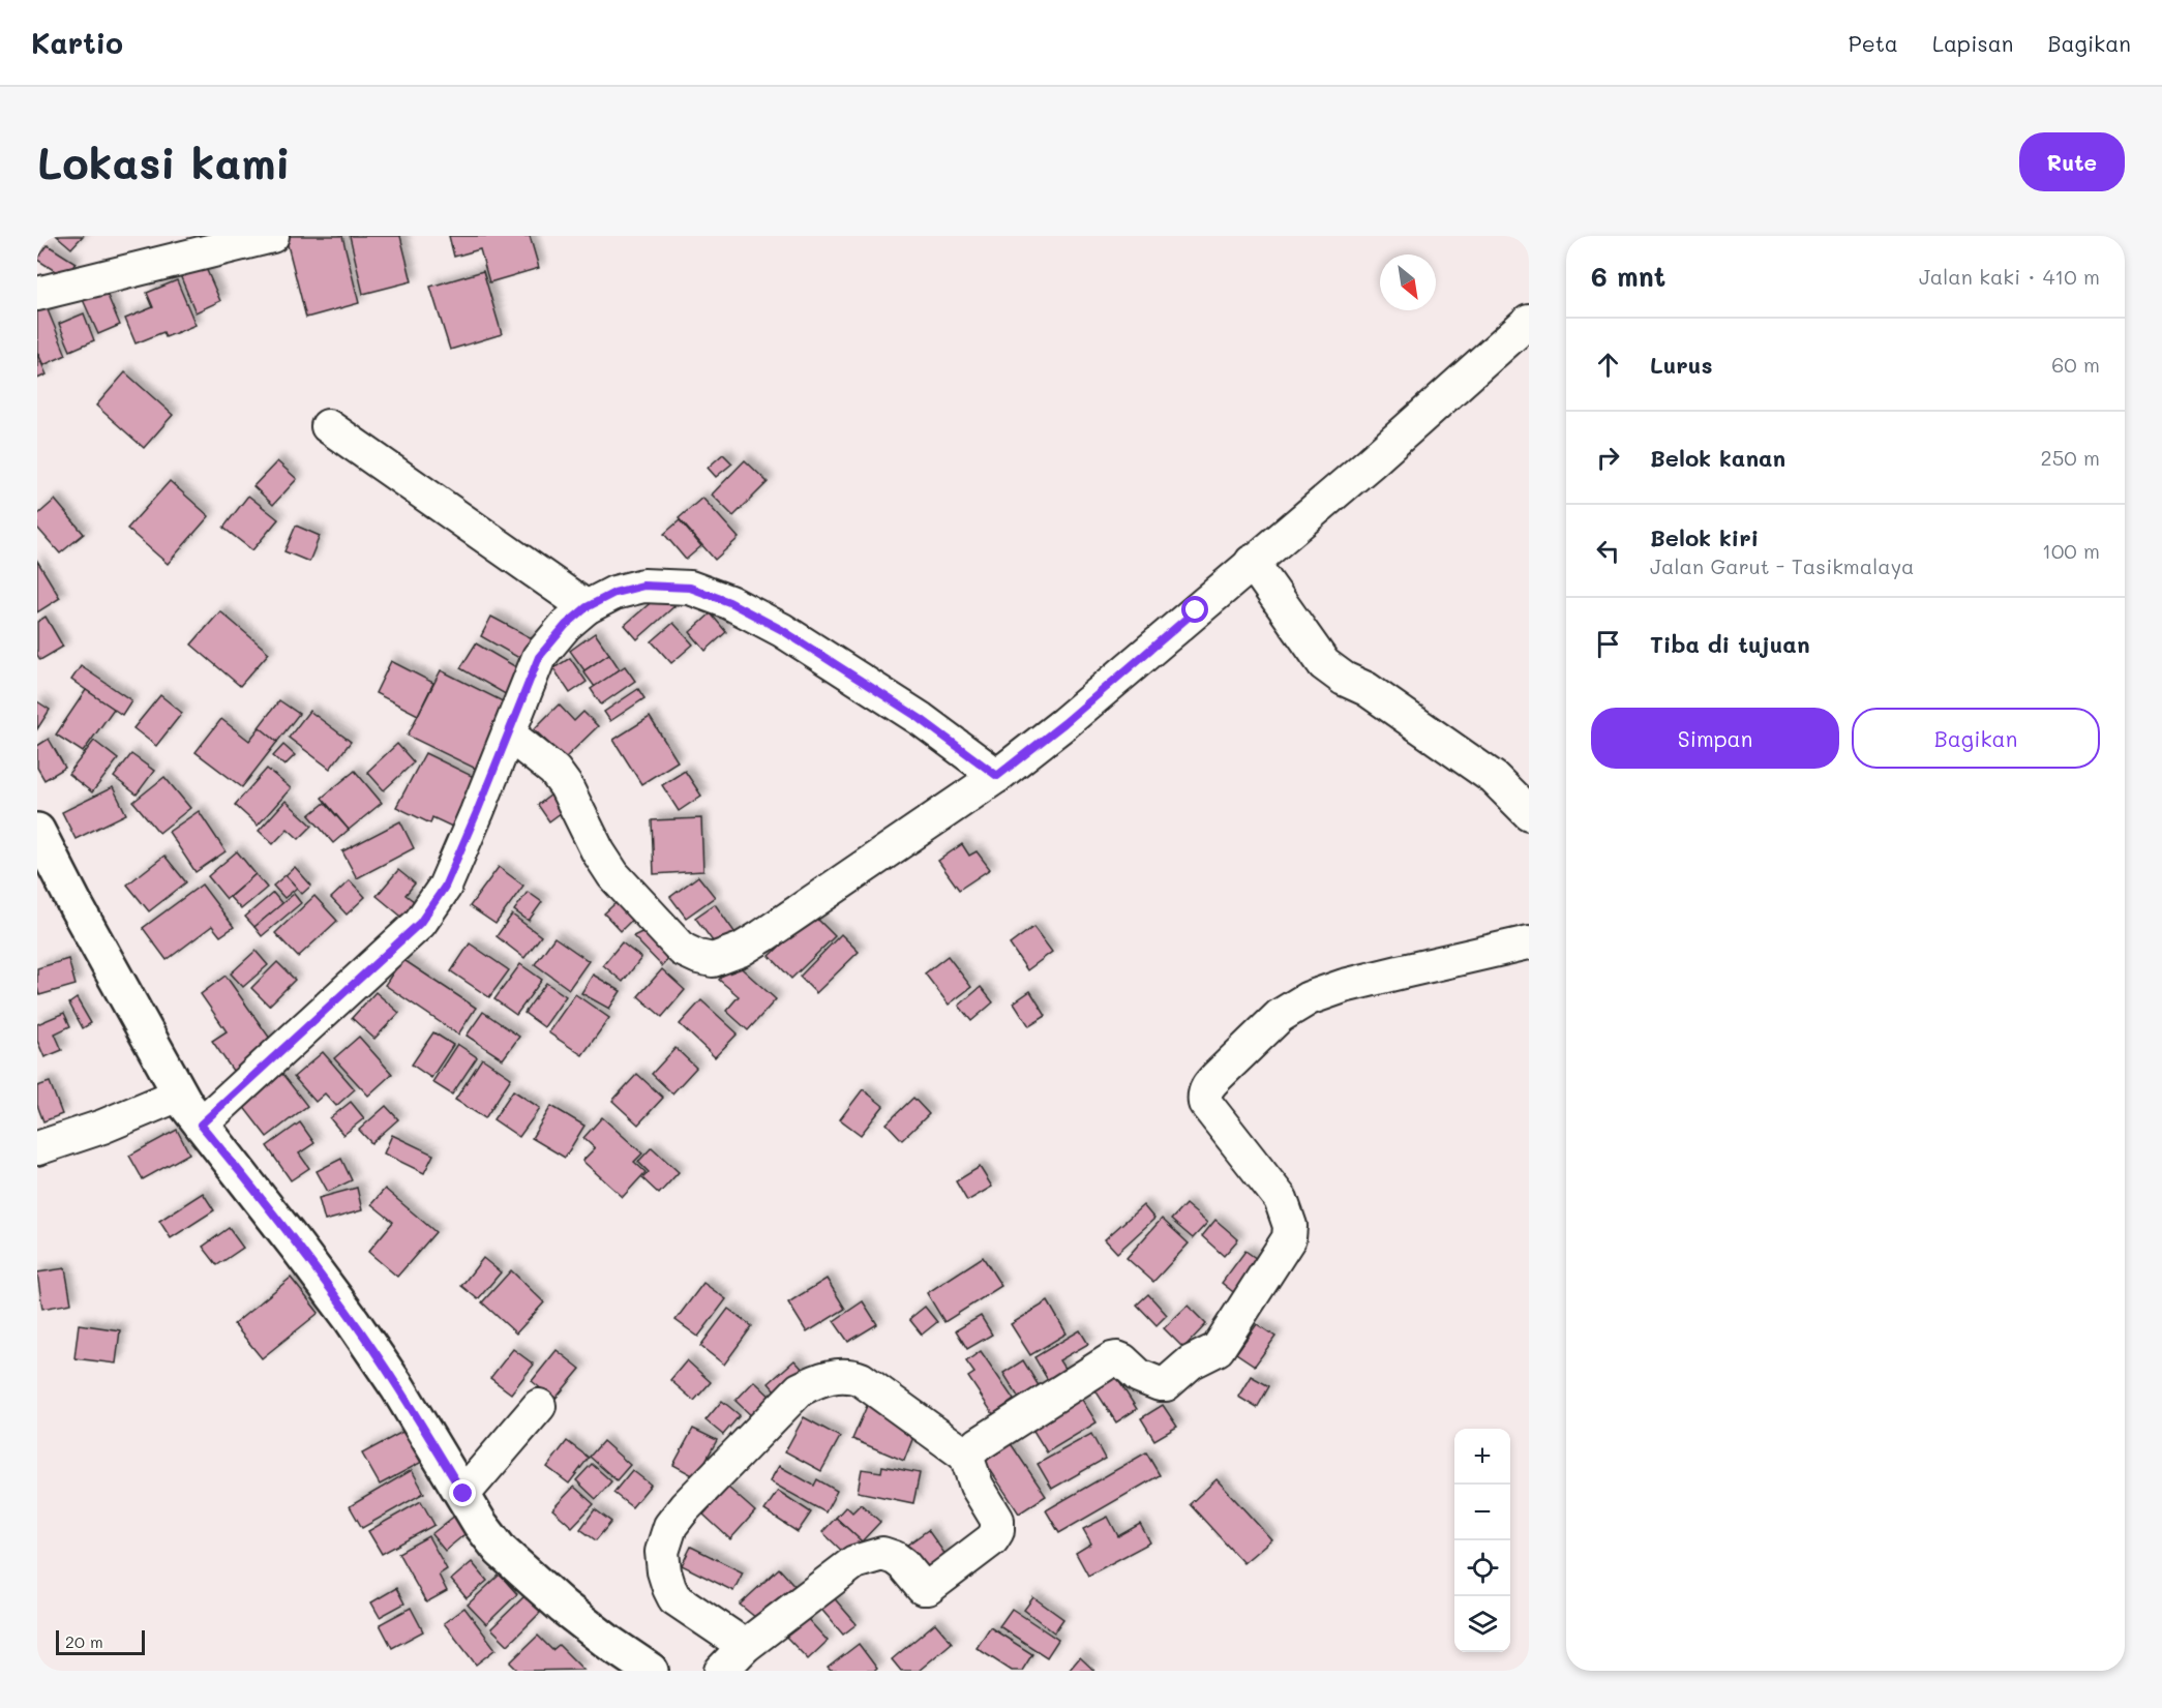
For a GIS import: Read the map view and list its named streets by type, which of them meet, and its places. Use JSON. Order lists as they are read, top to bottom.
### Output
{
  "scale_bar": "20 m",
  "north": "bottom right",
  "page": {
    "header": "Kartio",
    "nav": ["Peta", "Lapisan", "Bagikan"],
    "buttons": [
      "Rute",
      ["Simpan", "Bagikan"]
    ],
    "title": "Lokasi kami",
    "heading": ["6 mnt", "Jalan kaki · 410 m"],
    "list": [
      ["Lurus", "60 m"],
      ["Belok kanan", "250 m"],
      ["Belok kiri", "Jalan Garut - Tasikmalaya", "100 m"],
      "Tiba di tujuan"
    ],
    "map_buttons": ["+", "−"],
    "scale": "20 m"
  }
}
